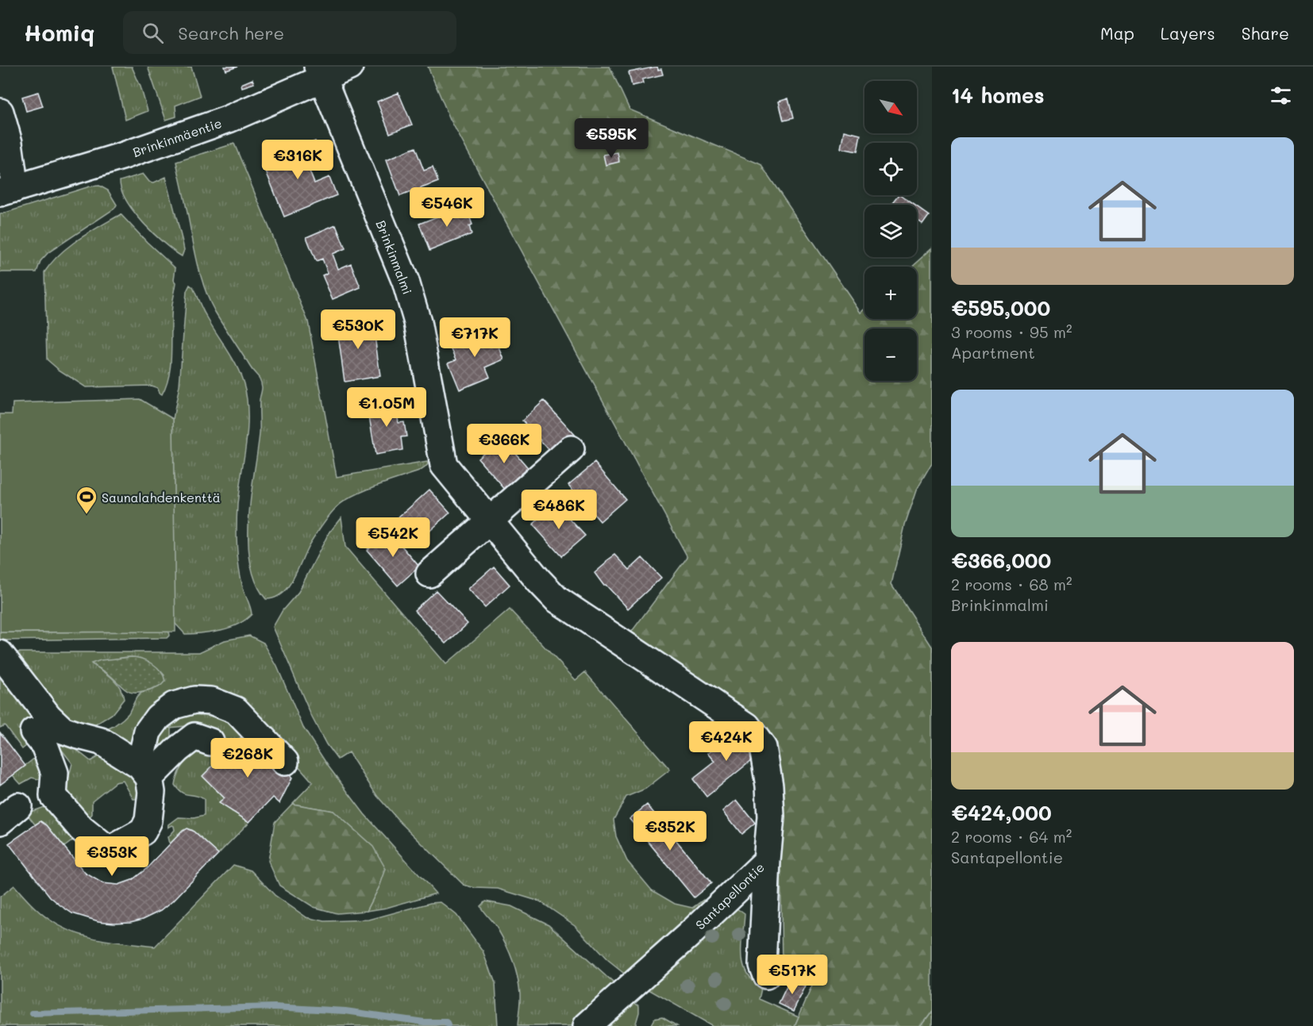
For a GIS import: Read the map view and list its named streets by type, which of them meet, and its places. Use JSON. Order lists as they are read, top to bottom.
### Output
{
  "streets": {
    "street": ["Brinkinmäentie", "Brinkinmalmi", "Santapellontie"]
  },
  "crossings": [
    ["Brinkinmäentie", "Brinkinmalmi"],
    ["Brinkinmalmi", "Santapellontie"]
  ],
  "places": {
    "sports": ["Saunalahdenkenttä"]
  },
  "north": "bottom right",
  "page": {
    "header": "Homiq",
    "search": "Search here",
    "nav": ["Map", "Layers", "Share"],
    "heading": "14 homes",
    "map_buttons": ["+", "−"],
    "price": [
      "€595K",
      "€316K",
      "€546K",
      "€530K",
      "€717K",
      "€1.05M",
      "€366K",
      "€486K",
      "€542K",
      "€424K",
      "€268K",
      "€352K",
      "€353K",
      "€517K"
    ],
    "list": [
      {
        "name": "€595,000",
        "note": "3 rooms · 95 m² · Apartment"
      },
      {
        "name": "€366,000",
        "note": "2 rooms · 68 m² · Brinkinmalmi"
      },
      {
        "name": "€424,000",
        "note": "2 rooms · 64 m² · Santapellontie"
      }
    ]
  }
}
